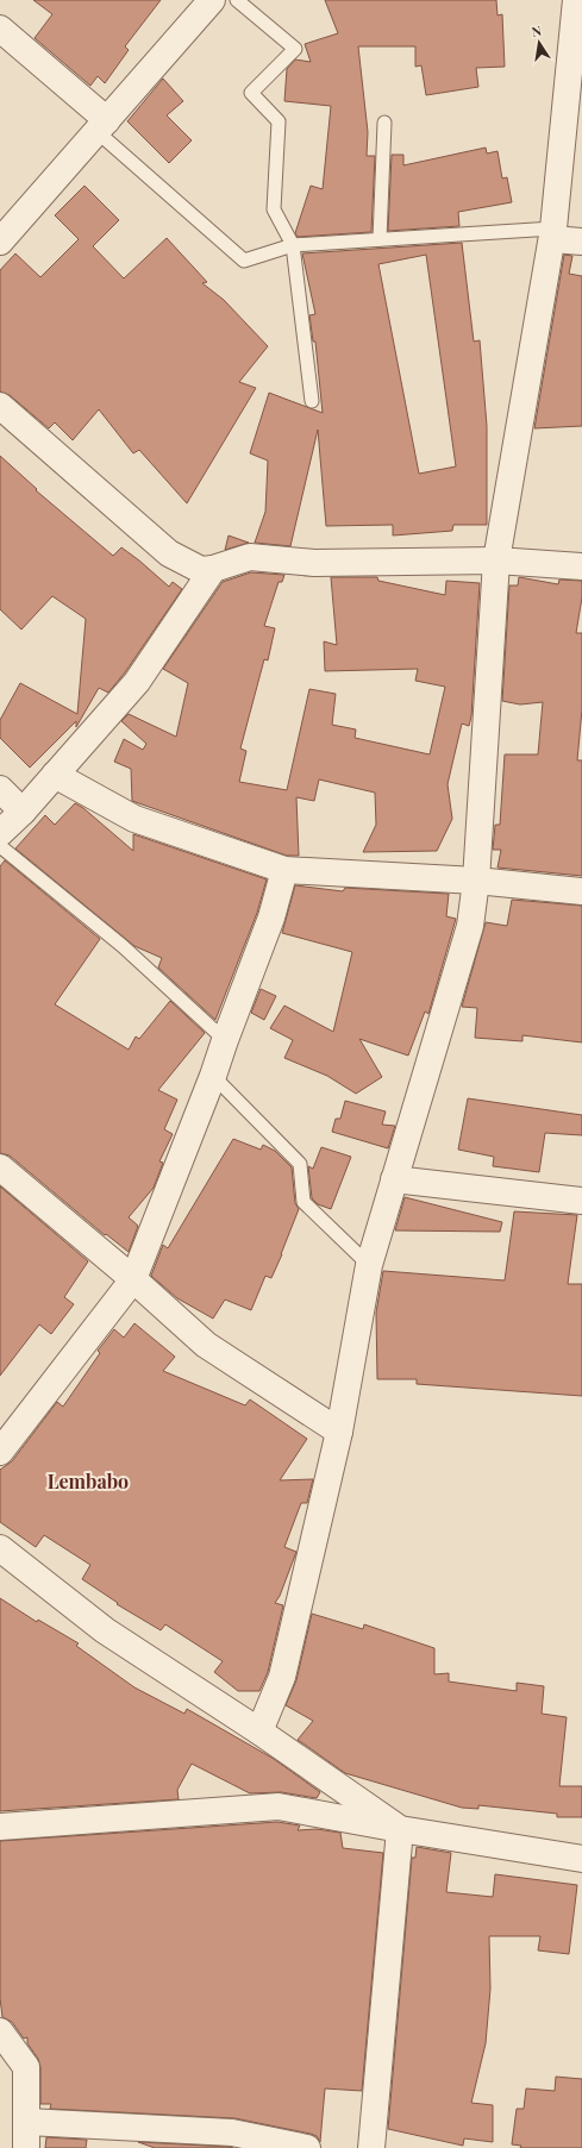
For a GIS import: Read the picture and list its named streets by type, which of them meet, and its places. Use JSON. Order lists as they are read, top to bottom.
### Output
{
  "districts": ["Lembabo"],
  "north": "top"
}
